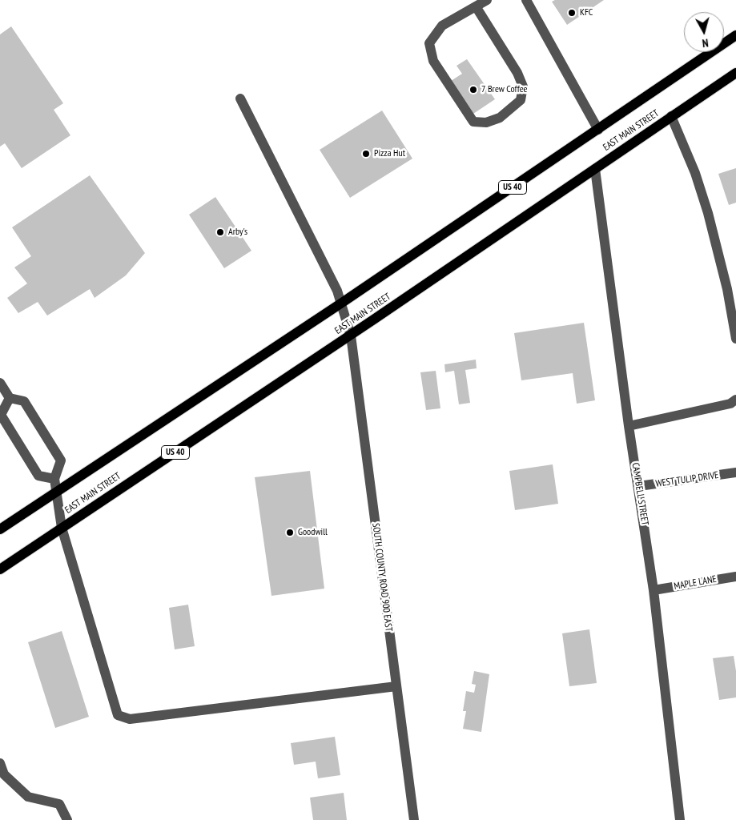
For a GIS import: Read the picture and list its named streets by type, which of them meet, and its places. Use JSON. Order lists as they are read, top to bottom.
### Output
{
  "streets": {
    "main road": ["EAST MAIN STREET", "US 40"],
    "street": [
      "WEST TULIP DRIVE",
      "CAMPBELL STREET",
      "SOUTH COUNTY ROAD 900 EAST",
      "MAPLE LANE"
    ]
  },
  "crossings": [
    ["EAST MAIN STREET", "CAMPBELL STREET"],
    ["EAST MAIN STREET", "SOUTH COUNTY ROAD 900 EAST"],
    ["WEST TULIP DRIVE", "CAMPBELL STREET"],
    ["CAMPBELL STREET", "MAPLE LANE"]
  ],
  "places": [
    "KFC",
    "7 Brew Coffee",
    "Pizza Hut",
    "Arby's",
    "Goodwill"
  ],
  "north": "bottom"
}
